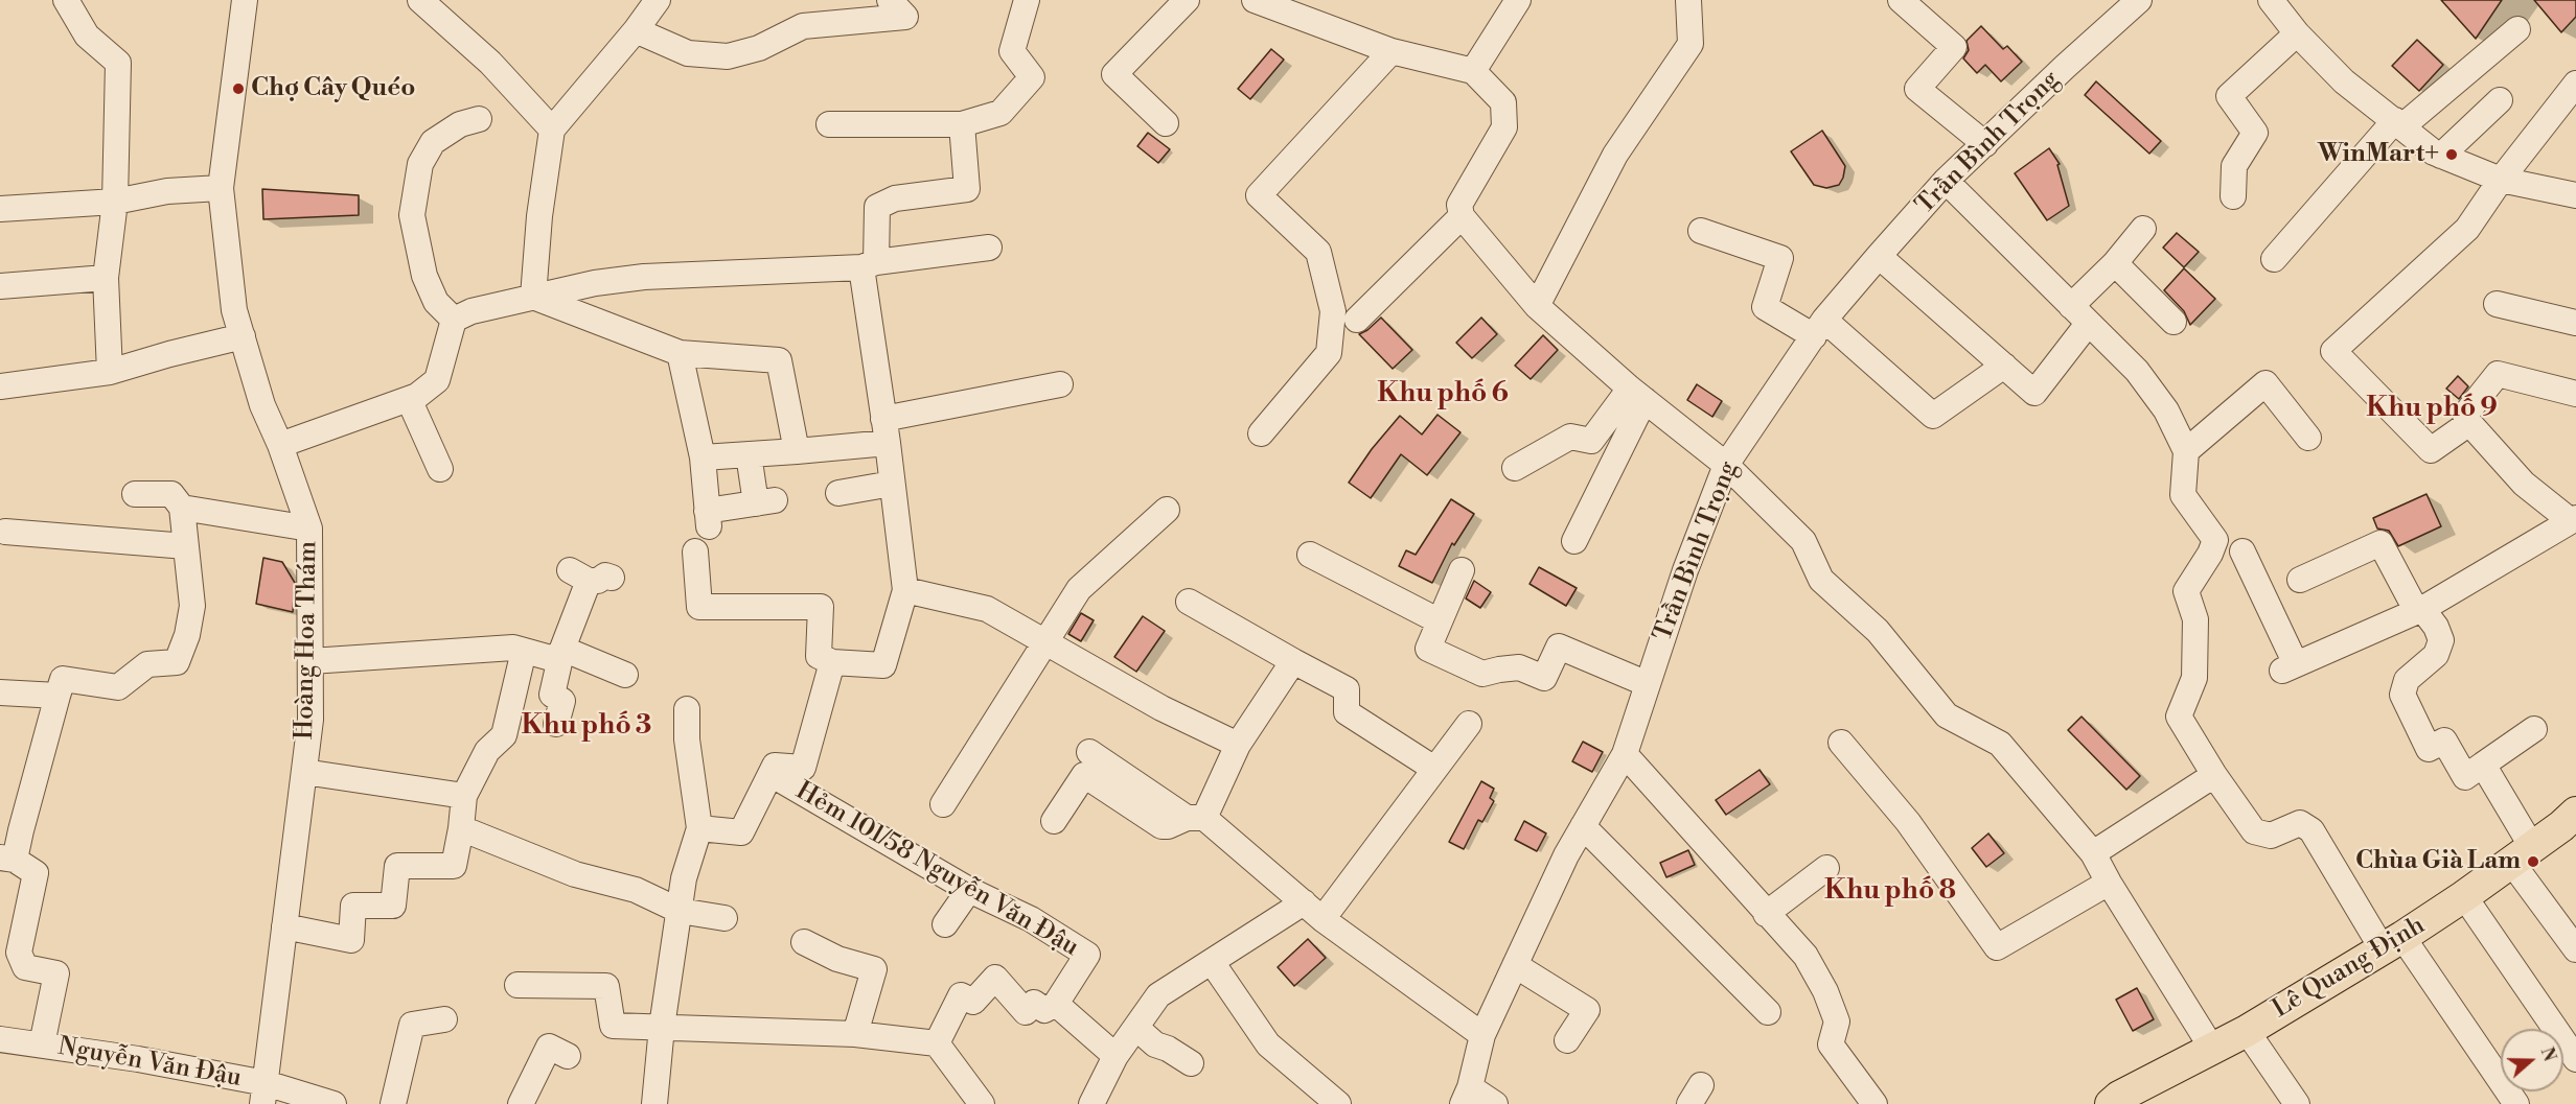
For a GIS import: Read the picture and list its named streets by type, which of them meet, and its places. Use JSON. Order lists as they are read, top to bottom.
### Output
{
  "streets": {
    "main road": ["Lê Quang Định"],
    "street": [
      "Trần Bình Trọng",
      "Hoàng Hoa Thám",
      "Hẻm 101/58 Nguyễn Văn Đậu",
      "Nguyễn Văn Đậu"
    ]
  },
  "crossings": [
    ["Hoàng Hoa Thám", "Nguyễn Văn Đậu"]
  ],
  "districts": [
    "Khu phố 6",
    "Khu phố 9",
    "Khu phố 3",
    "Khu phố 8"
  ],
  "places": ["Chợ Cây Quéo", "WinMart+", "Chùa Già Lam"],
  "north": "right"
}
